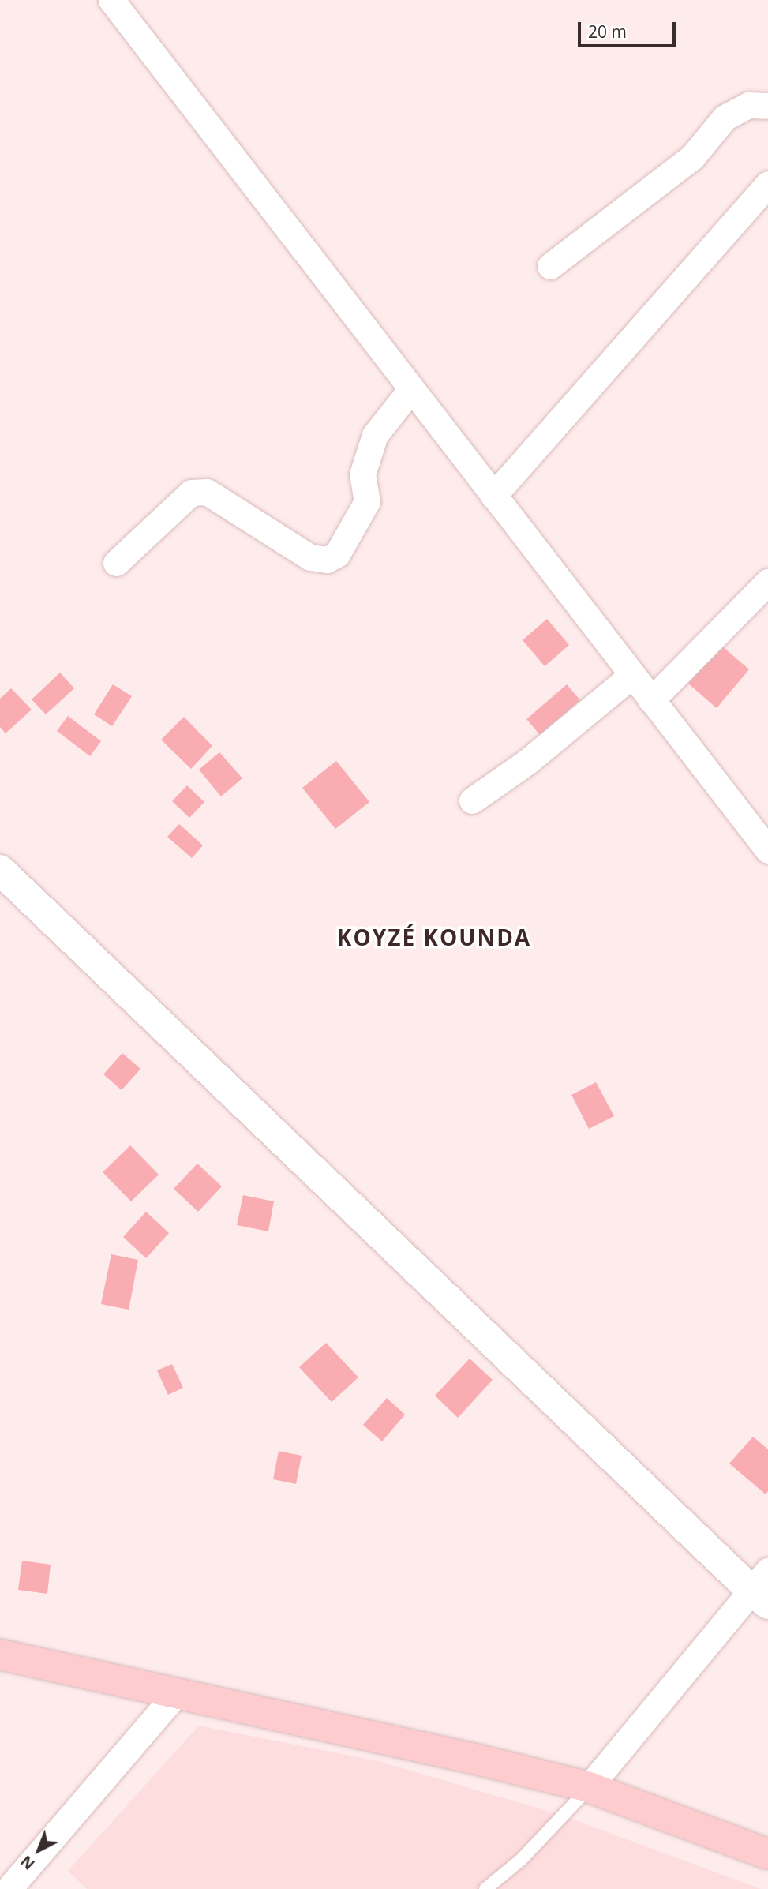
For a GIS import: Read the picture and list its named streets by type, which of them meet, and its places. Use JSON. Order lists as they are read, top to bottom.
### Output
{
  "districts": ["KOYZÉ KOUNDA"],
  "scale_bar": "20 m",
  "north": "bottom left"
}
